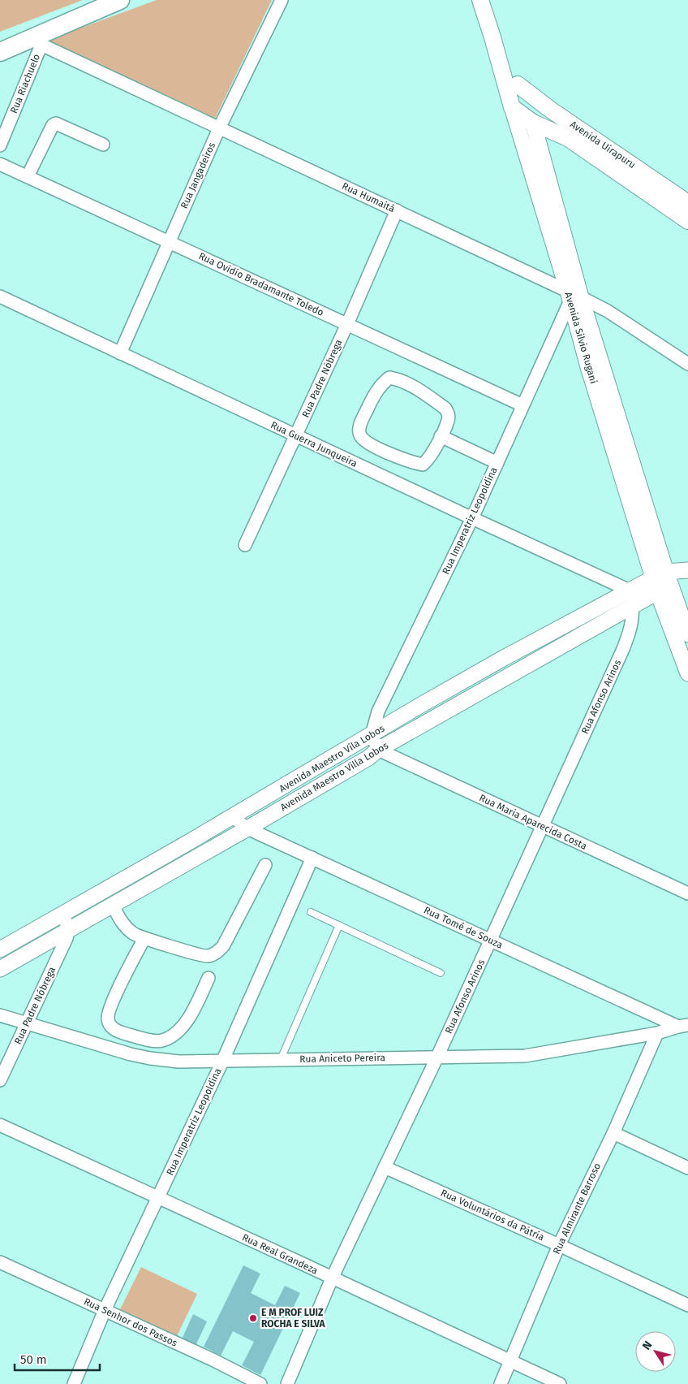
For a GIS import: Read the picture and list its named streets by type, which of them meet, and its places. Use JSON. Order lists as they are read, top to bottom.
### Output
{
  "streets": {
    "main road": ["Avenida Uirapuru", "Avenida Silvio Rugani"],
    "street": [
      "Rua Riachuelo",
      "Rua Jangadeiros",
      "Rua Humaitá",
      "Rua Ovídio Bradamante Toledo",
      "Rua Padre Nóbrega",
      "Rua Guerra Junqueira",
      "Rua Imperatriz Leopoldina",
      "Rua Afonso Arinos",
      "Avenida Maestro Vila Lobos",
      "Avenida Maestro Villa Lobos",
      "Rua Maria Aparecida Costa",
      "Rua Tomé de Souza",
      "Rua Aniceto Pereira",
      "Rua Almirante Barroso",
      "Rua Voluntários da Pátria",
      "Rua Real Grandeza",
      "Rua Senhor dos Passos"
    ]
  },
  "crossings": [
    ["Rua Riachuelo", "Rua Humaitá"],
    ["Avenida Uirapuru", "Avenida Silvio Rugani"],
    ["Rua Jangadeiros", "Rua Humaitá"],
    ["Rua Jangadeiros", "Rua Ovídio Bradamante Toledo"],
    ["Rua Jangadeiros", "Rua Guerra Junqueira"],
    ["Rua Humaitá", "Avenida Silvio Rugani"],
    ["Rua Humaitá", "Rua Padre Nóbrega"],
    ["Rua Humaitá", "Rua Imperatriz Leopoldina"],
    ["Rua Ovídio Bradamante Toledo", "Rua Padre Nóbrega"],
    ["Rua Ovídio Bradamante Toledo", "Rua Imperatriz Leopoldina"],
    ["Avenida Silvio Rugani", "Rua Imperatriz Leopoldina"],
    ["Avenida Silvio Rugani", "Avenida Maestro Vila Lobos"],
    ["Avenida Silvio Rugani", "Avenida Maestro Villa Lobos"],
    ["Rua Padre Nóbrega", "Rua Guerra Junqueira"],
    ["Rua Padre Nóbrega", "Avenida Maestro Villa Lobos"],
    ["Rua Padre Nóbrega", "Rua Aniceto Pereira"],
    ["Rua Guerra Junqueira", "Rua Imperatriz Leopoldina"],
    ["Rua Guerra Junqueira", "Avenida Maestro Vila Lobos"],
    ["Rua Imperatriz Leopoldina", "Avenida Maestro Vila Lobos"],
    ["Rua Imperatriz Leopoldina", "Rua Tomé de Souza"],
    ["Rua Imperatriz Leopoldina", "Rua Aniceto Pereira"],
    ["Rua Imperatriz Leopoldina", "Rua Real Grandeza"],
    ["Rua Imperatriz Leopoldina", "Rua Senhor dos Passos"],
    ["Rua Afonso Arinos", "Avenida Maestro Villa Lobos"],
    ["Rua Afonso Arinos", "Rua Maria Aparecida Costa"],
    ["Rua Afonso Arinos", "Rua Tomé de Souza"],
    ["Rua Afonso Arinos", "Rua Aniceto Pereira"],
    ["Rua Afonso Arinos", "Rua Voluntários da Pátria"],
    ["Rua Afonso Arinos", "Rua Real Grandeza"],
    ["Avenida Maestro Vila Lobos", "Avenida Maestro Villa Lobos"],
    ["Avenida Maestro Vila Lobos", "Rua Tomé de Souza"],
    ["Avenida Maestro Villa Lobos", "Rua Maria Aparecida Costa"],
    ["Avenida Maestro Villa Lobos", "Rua Tomé de Souza"],
    ["Rua Tomé de Souza", "Rua Aniceto Pereira"],
    ["Rua Aniceto Pereira", "Rua Almirante Barroso"],
    ["Rua Almirante Barroso", "Rua Voluntários da Pátria"],
    ["Rua Almirante Barroso", "Rua Real Grandeza"]
  ],
  "places": ["E M PROF LUIZ ROCHA E SILVA"],
  "scale_bar": "50 m",
  "north": "top left"
}
